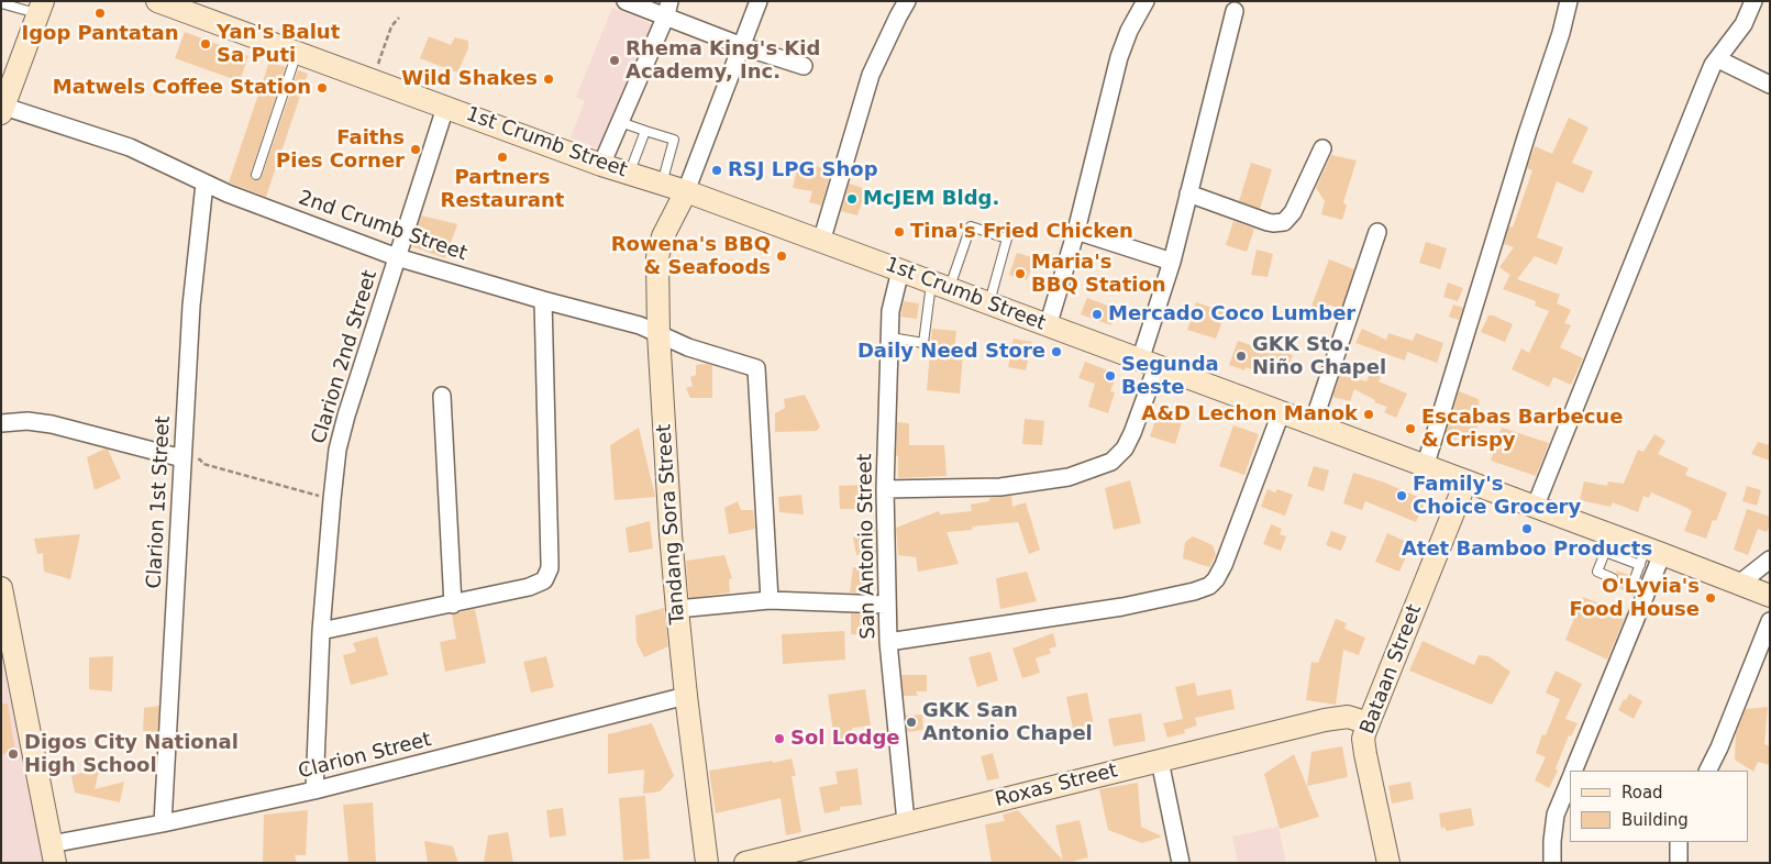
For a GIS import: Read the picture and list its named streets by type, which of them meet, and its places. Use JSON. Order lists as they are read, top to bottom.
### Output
{
  "streets": {
    "street": [
      "1st Crumb Street",
      "2nd Crumb Street",
      "Clarion 2nd Street",
      "Clarion 1st Street",
      "Tandang Sora Street",
      "San Antonio Street",
      "Bataan Street",
      "Clarion Street",
      "Roxas Street"
    ]
  },
  "crossings": [
    ["1st Crumb Street", "Clarion 2nd Street"],
    ["1st Crumb Street", "Tandang Sora Street"],
    ["1st Crumb Street", "San Antonio Street"],
    ["1st Crumb Street", "Bataan Street"],
    ["2nd Crumb Street", "Clarion 2nd Street"],
    ["2nd Crumb Street", "Clarion 1st Street"],
    ["2nd Crumb Street", "Tandang Sora Street"],
    ["Clarion 2nd Street", "Clarion Street"],
    ["Clarion 1st Street", "Clarion Street"],
    ["Tandang Sora Street", "Clarion Street"],
    ["San Antonio Street", "Roxas Street"],
    ["Bataan Street", "Roxas Street"]
  ],
  "places": [
    "Igop Pantatan",
    "Yan's Balut Sa Puti",
    "Rhema King's Kid Academy, Inc.",
    "Wild Shakes",
    "Matwels Coffee Station",
    "Faiths Pies Corner",
    "Partners Restaurant",
    "RSJ LPG Shop",
    "McJEM Bldg.",
    "Tina's Fried Chicken",
    "Rowena's BBQ & Seafoods",
    "Maria's BBQ Station",
    "Mercado Coco Lumber",
    "Daily Need Store",
    "GKK Sto. Niño Chapel",
    "Segunda Beste",
    "A&D Lechon Manok",
    "Escabas Barbecue & Crispy",
    "Family's Choice Grocery",
    "Atet Bamboo Products",
    "O'Lyvia's Food House",
    "GKK San Antonio Chapel",
    "Sol Lodge",
    "Digos City National High School"
  ],
  "legend": ["Road", "Building"]
}
